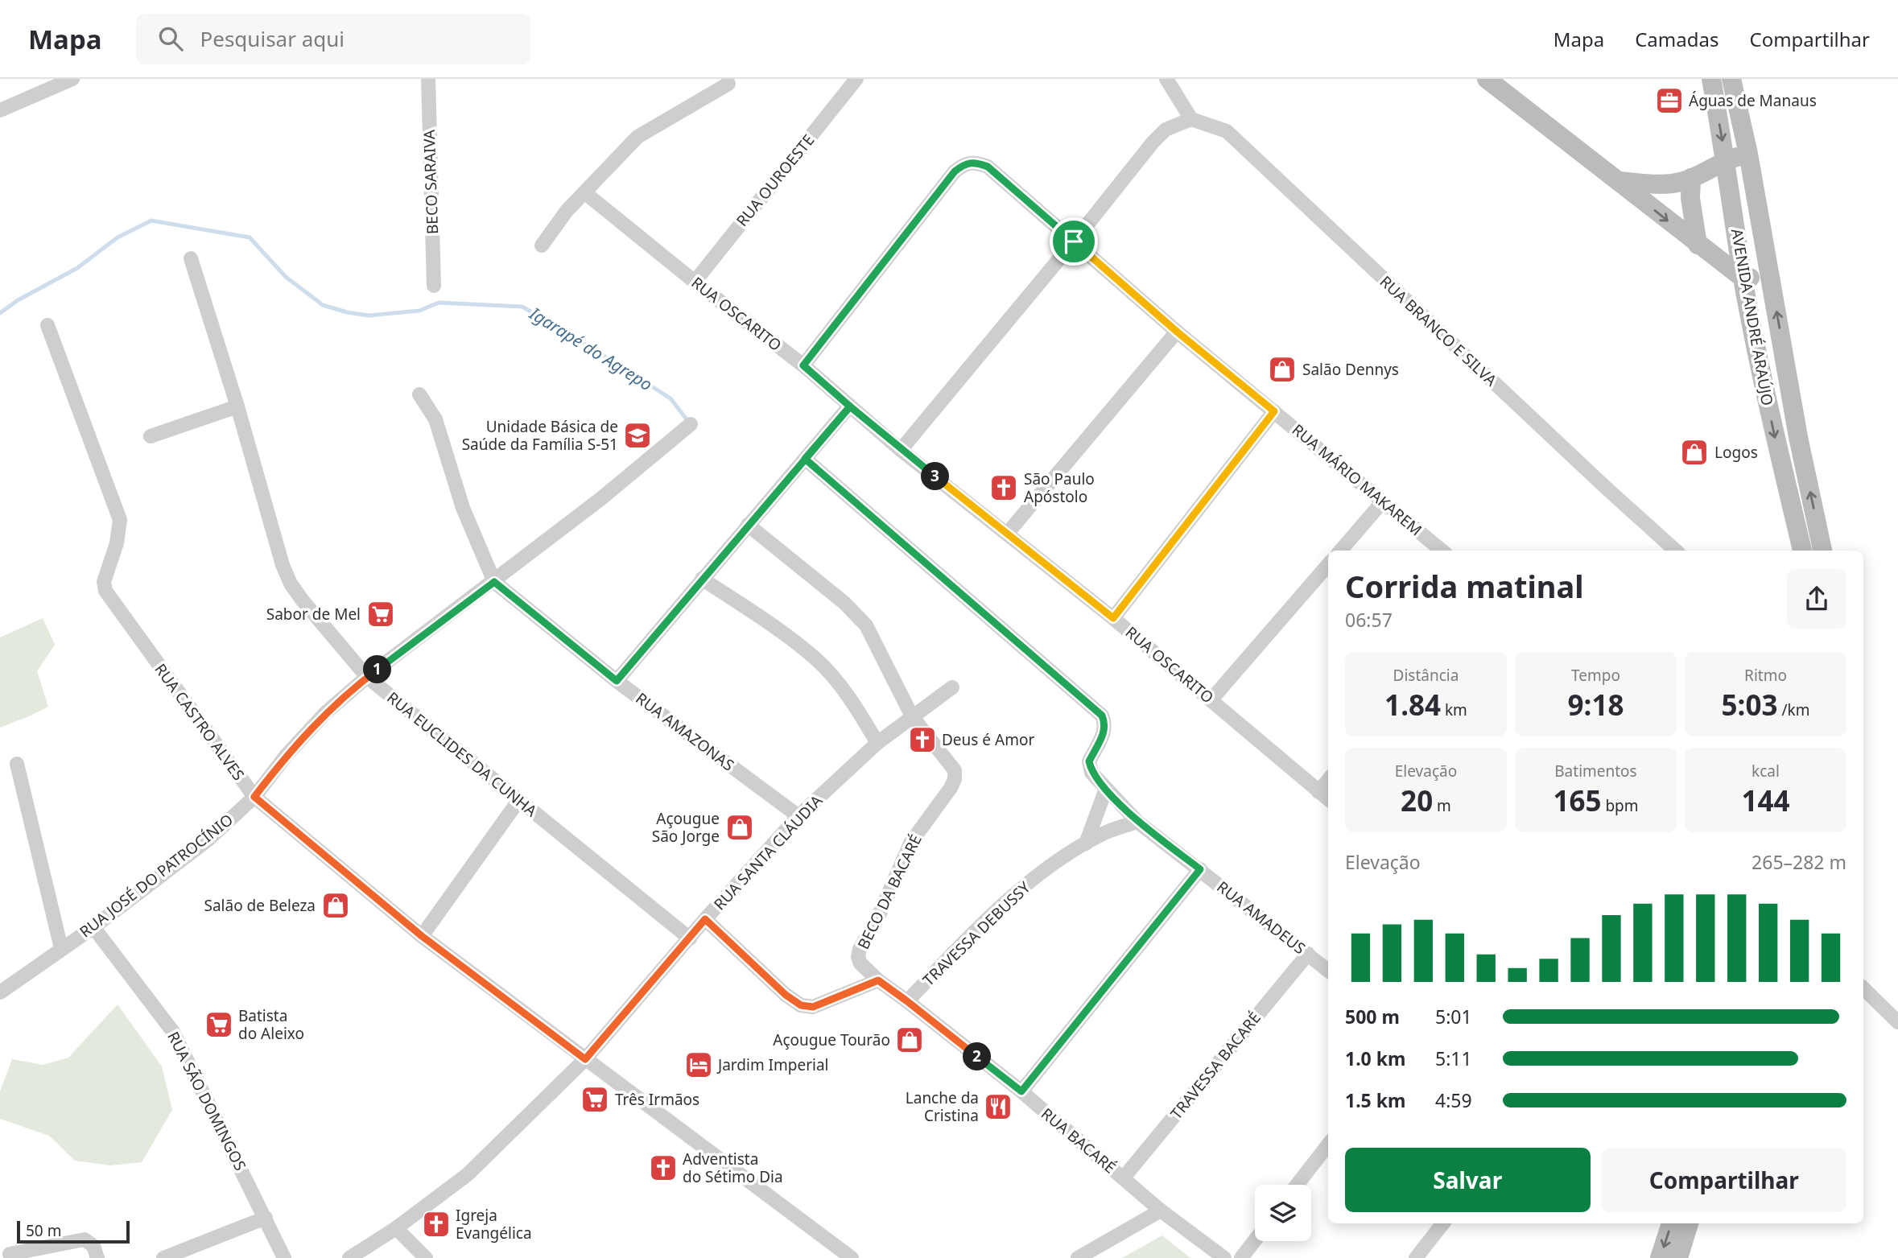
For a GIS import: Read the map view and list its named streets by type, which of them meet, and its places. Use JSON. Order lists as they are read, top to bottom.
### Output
{
  "streets": {
    "main road": ["AVENIDA ANDRÉ ARAÚJO"],
    "street": [
      "RUA OUROESTE",
      "BECO SARAIVA",
      "RUA OSCARITO",
      "RUA BRANCO E SILVA",
      "RUA MÁRIO MAKAREM",
      "RUA CASTRO ALVES",
      "RUA AMAZONAS",
      "RUA EUCLIDES DA CUNHA",
      "RUA SANTA CLÁUDIA",
      "RUA JOSÉ DO PATROCÍNIO",
      "BECO DA BACARÉ",
      "RUA AMADEUS",
      "TRAVESSA DEBUSSY",
      "TRAVESSA BACARÉ",
      "RUA SÃO DOMINGOS",
      "RUA BACARÉ"
    ]
  },
  "crossings": [
    ["RUA OUROESTE", "RUA OSCARITO"],
    ["RUA OSCARITO", "RUA MÁRIO MAKAREM"],
    ["RUA CASTRO ALVES", "RUA SANTA CLÁUDIA"],
    ["RUA CASTRO ALVES", "RUA JOSÉ DO PATROCÍNIO"],
    ["RUA AMAZONAS", "RUA SANTA CLÁUDIA"],
    ["RUA AMAZONAS", "RUA JOSÉ DO PATROCÍNIO"],
    ["RUA EUCLIDES DA CUNHA", "RUA SANTA CLÁUDIA"],
    ["RUA EUCLIDES DA CUNHA", "RUA JOSÉ DO PATROCÍNIO"],
    ["RUA SANTA CLÁUDIA", "BECO DA BACARÉ"],
    ["RUA JOSÉ DO PATROCÍNIO", "RUA SÃO DOMINGOS"],
    ["BECO DA BACARÉ", "TRAVESSA DEBUSSY"],
    ["BECO DA BACARÉ", "RUA BACARÉ"],
    ["RUA AMADEUS", "TRAVESSA DEBUSSY"],
    ["RUA AMADEUS", "TRAVESSA BACARÉ"],
    ["TRAVESSA DEBUSSY", "RUA BACARÉ"],
    ["TRAVESSA BACARÉ", "RUA BACARÉ"]
  ],
  "water": ["Igarapé do Agrepo"],
  "places": {
    "office": ["Águas de Manaus"],
    "shop": [
      "Salão Dennys",
      "Logos",
      "Açougue São Jorge",
      "Salão de Beleza",
      "Açougue Tourão"
    ],
    "school or university": ["Unidade Básica de Saúde da Família S-51"],
    "church": [
      "São Paulo Apóstolo",
      "Deus é Amor",
      "Adventista do Sétimo Dia",
      "Igreja Evangélica"
    ],
    "supermarket": ["Sabor de Mel", "Batista do Aleixo", "Três Irmãos"],
    "hotel": ["Jardim Imperial"],
    "restaurant": ["Lanche da Cristina"]
  },
  "scale_bar": "50 m",
  "page": {
    "header": "Mapa",
    "search": "Pesquisar aqui",
    "nav": ["Mapa", "Camadas", "Compartilhar"],
    "pins": ["3", "1", "2"],
    "heading": ["Corrida matinal", "06:57"],
    "stats": [
      ["Distância", "1.84 km"],
      ["Tempo", "9:18"],
      ["Ritmo", "5:03 /km"],
      ["Elevação", "20 m"],
      ["Batimentos", "165 bpm"],
      ["kcal", "144"]
    ],
    "chart": ["Elevação", "265–282 m"],
    "list": [
      {
        "name": "500 m",
        "note": "5:01"
      },
      {
        "name": "1.0 km",
        "note": "5:11"
      },
      {
        "name": "1.5 km",
        "note": "4:59"
      }
    ],
    "buttons": ["Salvar", "Compartilhar"],
    "scale": "50 m"
  }
}
